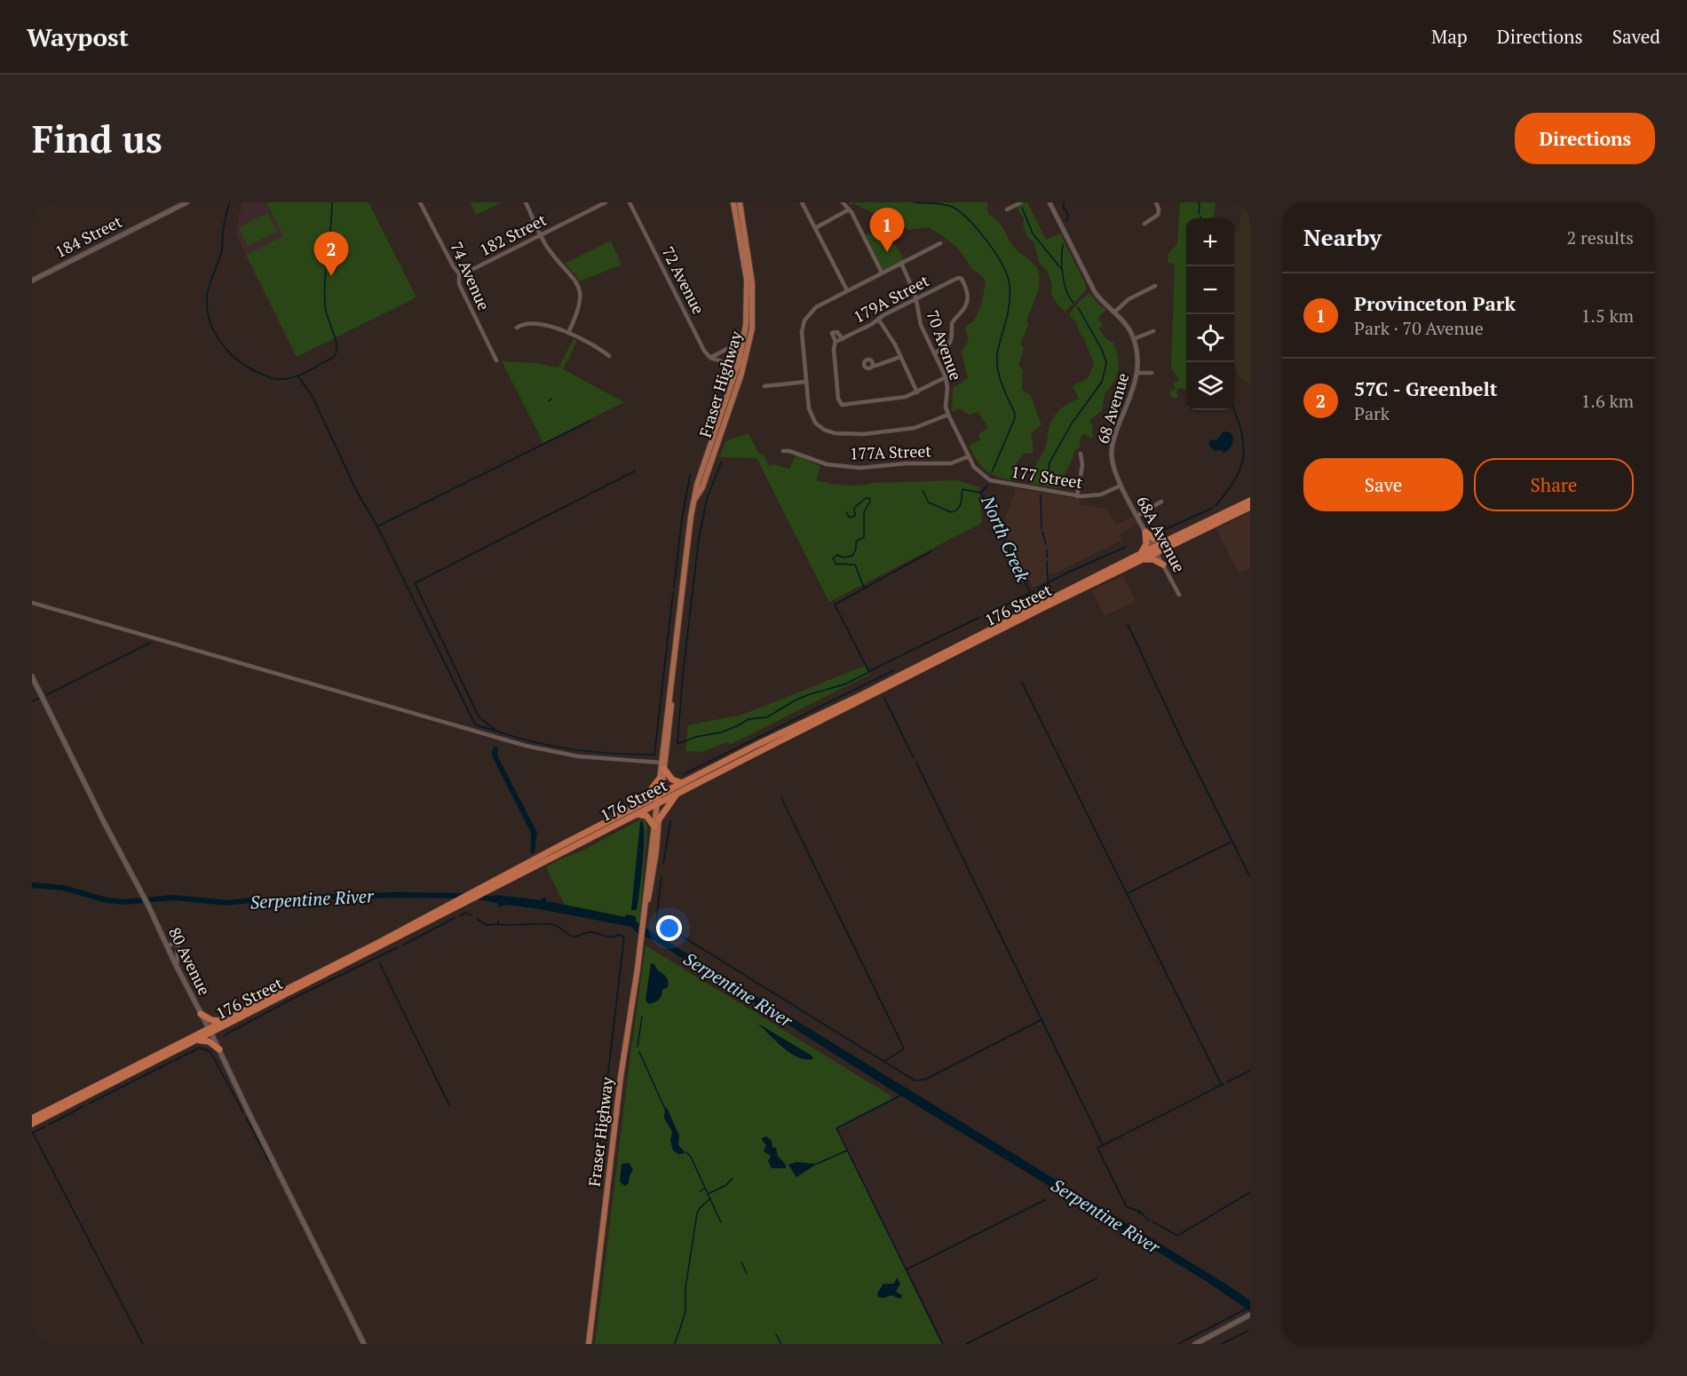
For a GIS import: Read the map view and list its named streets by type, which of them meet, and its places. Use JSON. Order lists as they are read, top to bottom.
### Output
{
  "streets": {
    "highway": ["176 Street"],
    "main road": ["184 Street", "Fraser Highway", "80 Avenue"],
    "street": [
      "182 Street",
      "74 Avenue",
      "72 Avenue",
      "179A Street",
      "70 Avenue",
      "68 Avenue",
      "177A Street",
      "177 Street",
      "68A Avenue"
    ]
  },
  "crossings": [
    ["182 Street", "74 Avenue"],
    ["179A Street", "70 Avenue"],
    ["70 Avenue", "177A Street"],
    ["70 Avenue", "177 Street"],
    ["Fraser Highway", "176 Street"],
    ["68 Avenue", "177 Street"],
    ["68 Avenue", "68A Avenue"],
    ["177 Street", "68A Avenue"],
    ["68A Avenue", "176 Street"],
    ["176 Street", "80 Avenue"]
  ],
  "water": ["North Creek", "Serpentine River"],
  "page": {
    "header": "Waypost",
    "nav": ["Map", "Directions", "Saved"],
    "buttons": [
      "Directions",
      ["Save", "Share"]
    ],
    "title": "Find us",
    "heading": ["Nearby", "2 results"],
    "pins": ["1", "2"],
    "map_buttons": ["+", "−"],
    "list": [
      {
        "mark": "1",
        "name": "Provinceton Park",
        "note": "Park · 70 Avenue",
        "value": "1.5 km"
      },
      {
        "mark": "2",
        "name": "57C - Greenbelt",
        "note": "Park",
        "value": "1.6 km"
      }
    ]
  }
}
